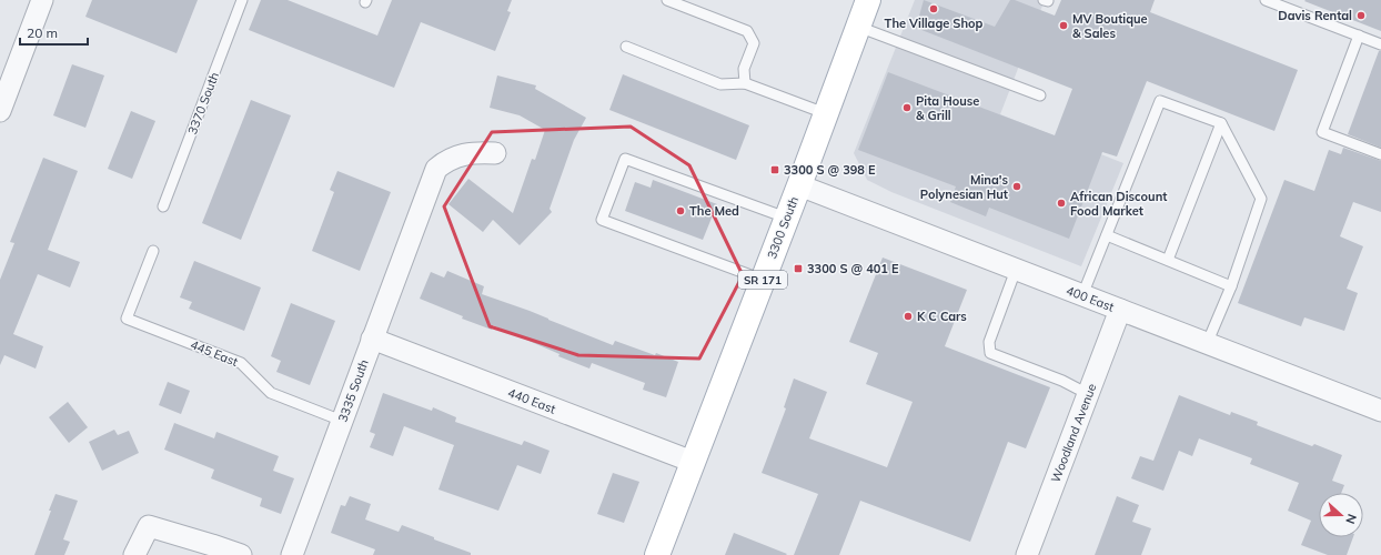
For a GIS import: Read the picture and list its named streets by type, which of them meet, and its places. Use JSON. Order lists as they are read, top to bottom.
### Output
{
  "streets": {
    "main road": ["3300 South", "SR 171"],
    "street": [
      "400 East",
      "3335 South",
      "440 East",
      "Woodland Avenue"
    ],
    "lane": ["3370 South", "445 East"]
  },
  "crossings": [
    ["3300 South", "400 East"],
    ["3300 South", "440 East"],
    ["400 East", "Woodland Avenue"],
    ["445 East", "3335 South"],
    ["3335 South", "440 East"]
  ],
  "places": {
    "other": [
      "The Village Shop",
      "Davis Rental",
      "MV Boutique & Sales",
      "Pita House & Grill",
      "Mina's Polynesian Hut",
      "African Discount Food Market",
      "The Med",
      "K C Cars"
    ],
    "transit": ["3300 S @ 398 E", "3300 S @ 401 E"]
  },
  "scale_bar": "20 m",
  "north": "right"
}
